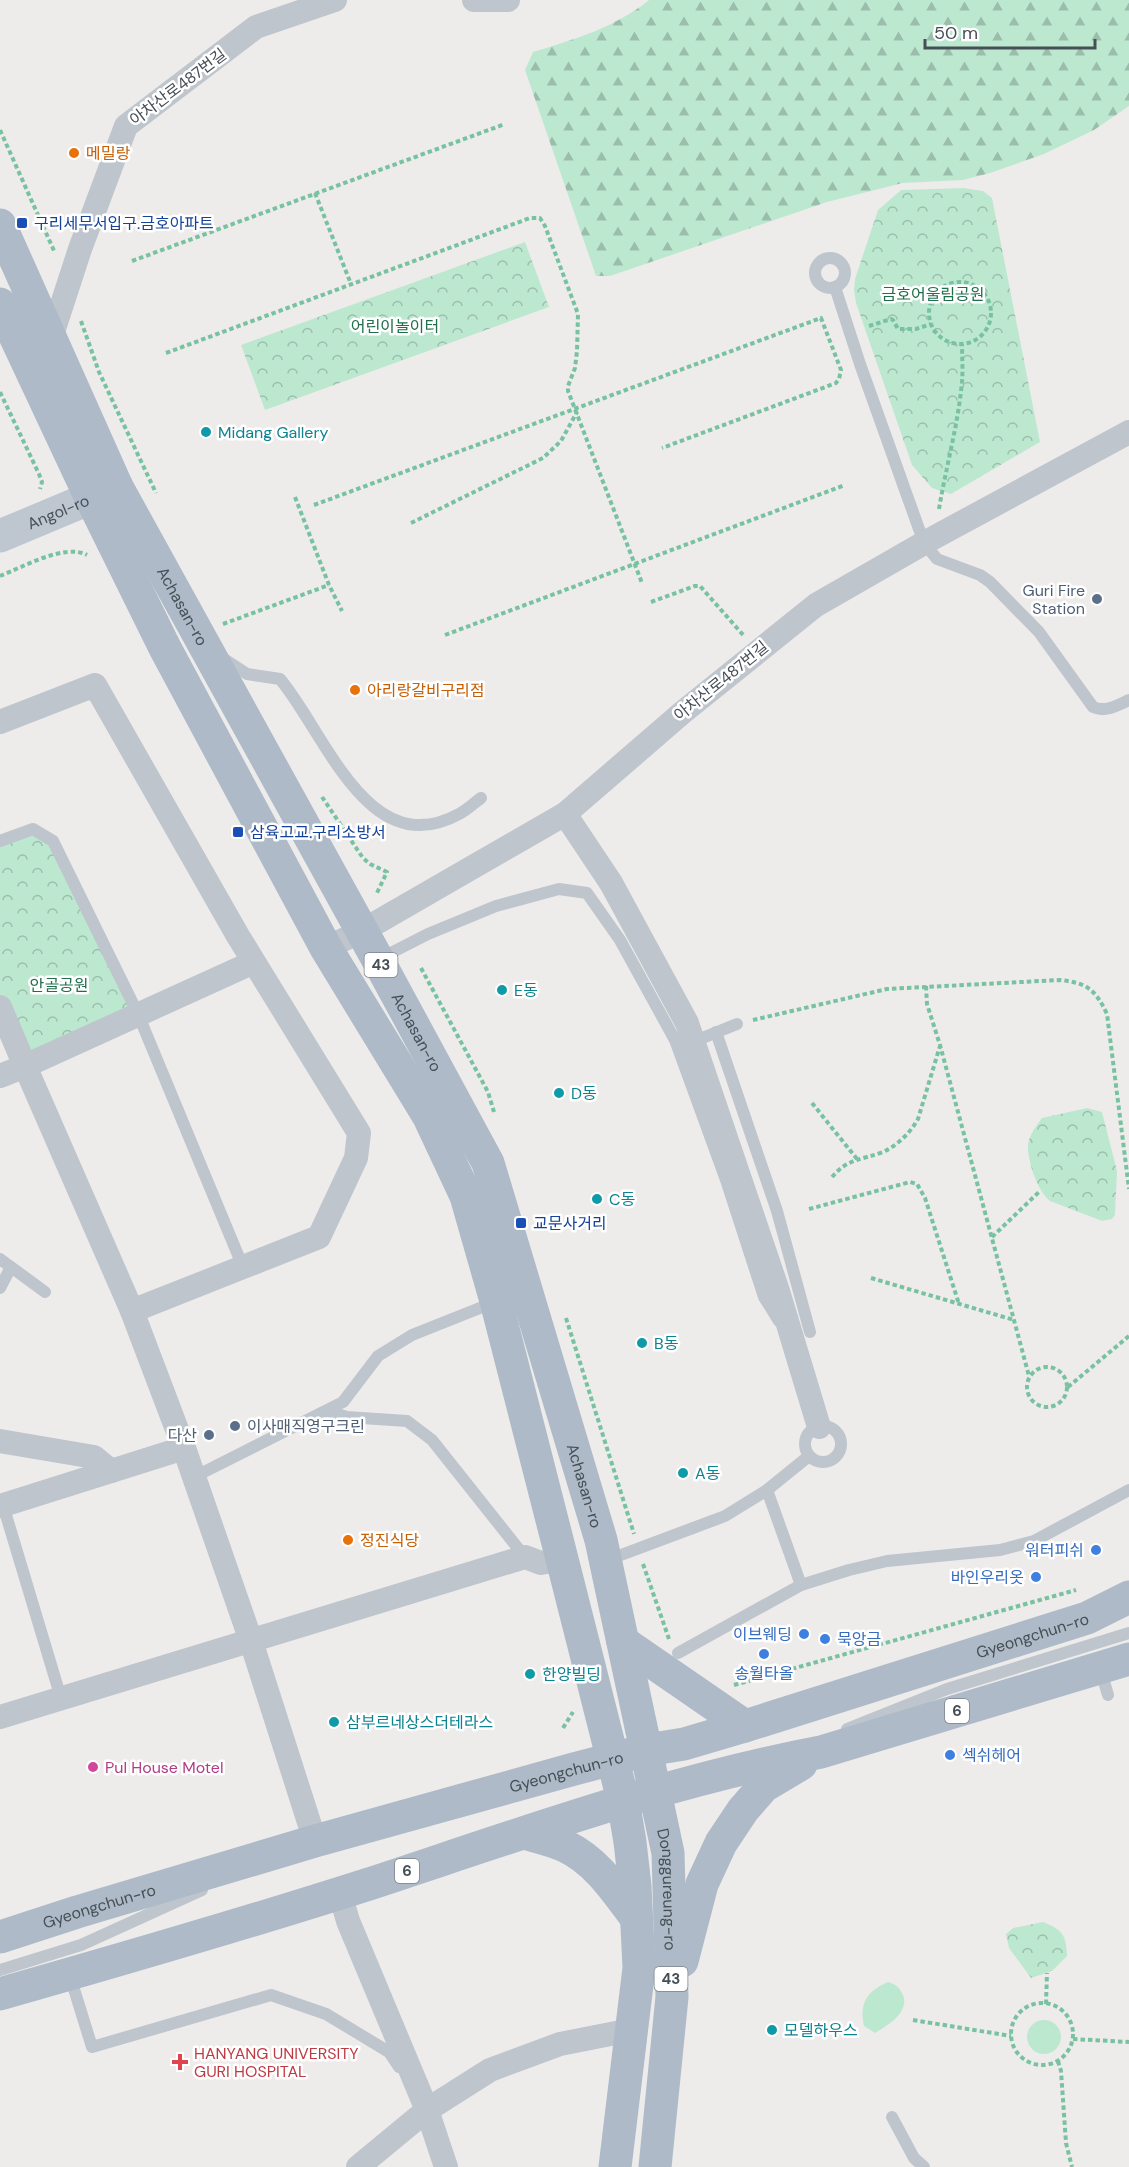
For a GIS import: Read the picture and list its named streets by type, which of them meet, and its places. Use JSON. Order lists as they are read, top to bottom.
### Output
{
  "streets": {
    "main road": [
      "Achasan-ro",
      "43",
      "Gyeongchun-ro",
      "6",
      "Donggureung-ro"
    ],
    "street": ["아차산로487번길", "Angol-ro"]
  },
  "crossings": [
    ["아차산로487번길", "Achasan-ro"],
    ["Angol-ro", "Achasan-ro"],
    ["Achasan-ro", "Gyeongchun-ro"],
    ["Achasan-ro", "6"],
    ["Achasan-ro", "Donggureung-ro"],
    ["6", "Donggureung-ro"]
  ],
  "parks": ["금호어울림공원", "어린이놀이터", "안골공원"],
  "places": {
    "other": [
      "메밀랑",
      "Midang Gallery",
      "Guri Fire Station",
      "아리랑갈비구리점",
      "E동",
      "D동",
      "C동",
      "B동",
      "이사매직영구크린",
      "다산",
      "A동",
      "정진식당",
      "워터피쉬",
      "바인우리옷",
      "이브웨딩",
      "묵앙금",
      "송월타올",
      "한양빌딩",
      "삼부르네상스더테라스",
      "섹쉬헤어",
      "Pul House Motel",
      "모델하우스"
    ],
    "transit": ["구리세무서입구.금호아파트", "삼육고교.구리소방서", "교문사거리"],
    "health": ["HANYANG UNIVERSITY GURI HOSPITAL"]
  },
  "scale_bar": "50 m"
}
